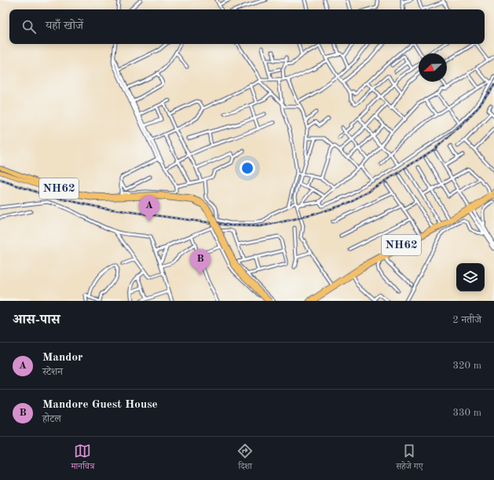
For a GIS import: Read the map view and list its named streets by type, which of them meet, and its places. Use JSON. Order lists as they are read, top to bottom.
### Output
{
  "streets": {
    "highway": ["NH62"]
  },
  "north": "bottom left",
  "page": {
    "search": "यहाँ खोजें",
    "pins": ["A", "B"],
    "heading": ["आस-पास", "2 नतीजे"],
    "list": [
      {
        "mark": "A",
        "name": "Mandor",
        "note": "स्टेशन",
        "value": "320 m"
      },
      {
        "mark": "B",
        "name": "Mandore Guest House",
        "note": "होटल",
        "value": "330 m"
      }
    ],
    "nav": ["मानचित्र", "दिशा", "सहेजे गए"]
  }
}
